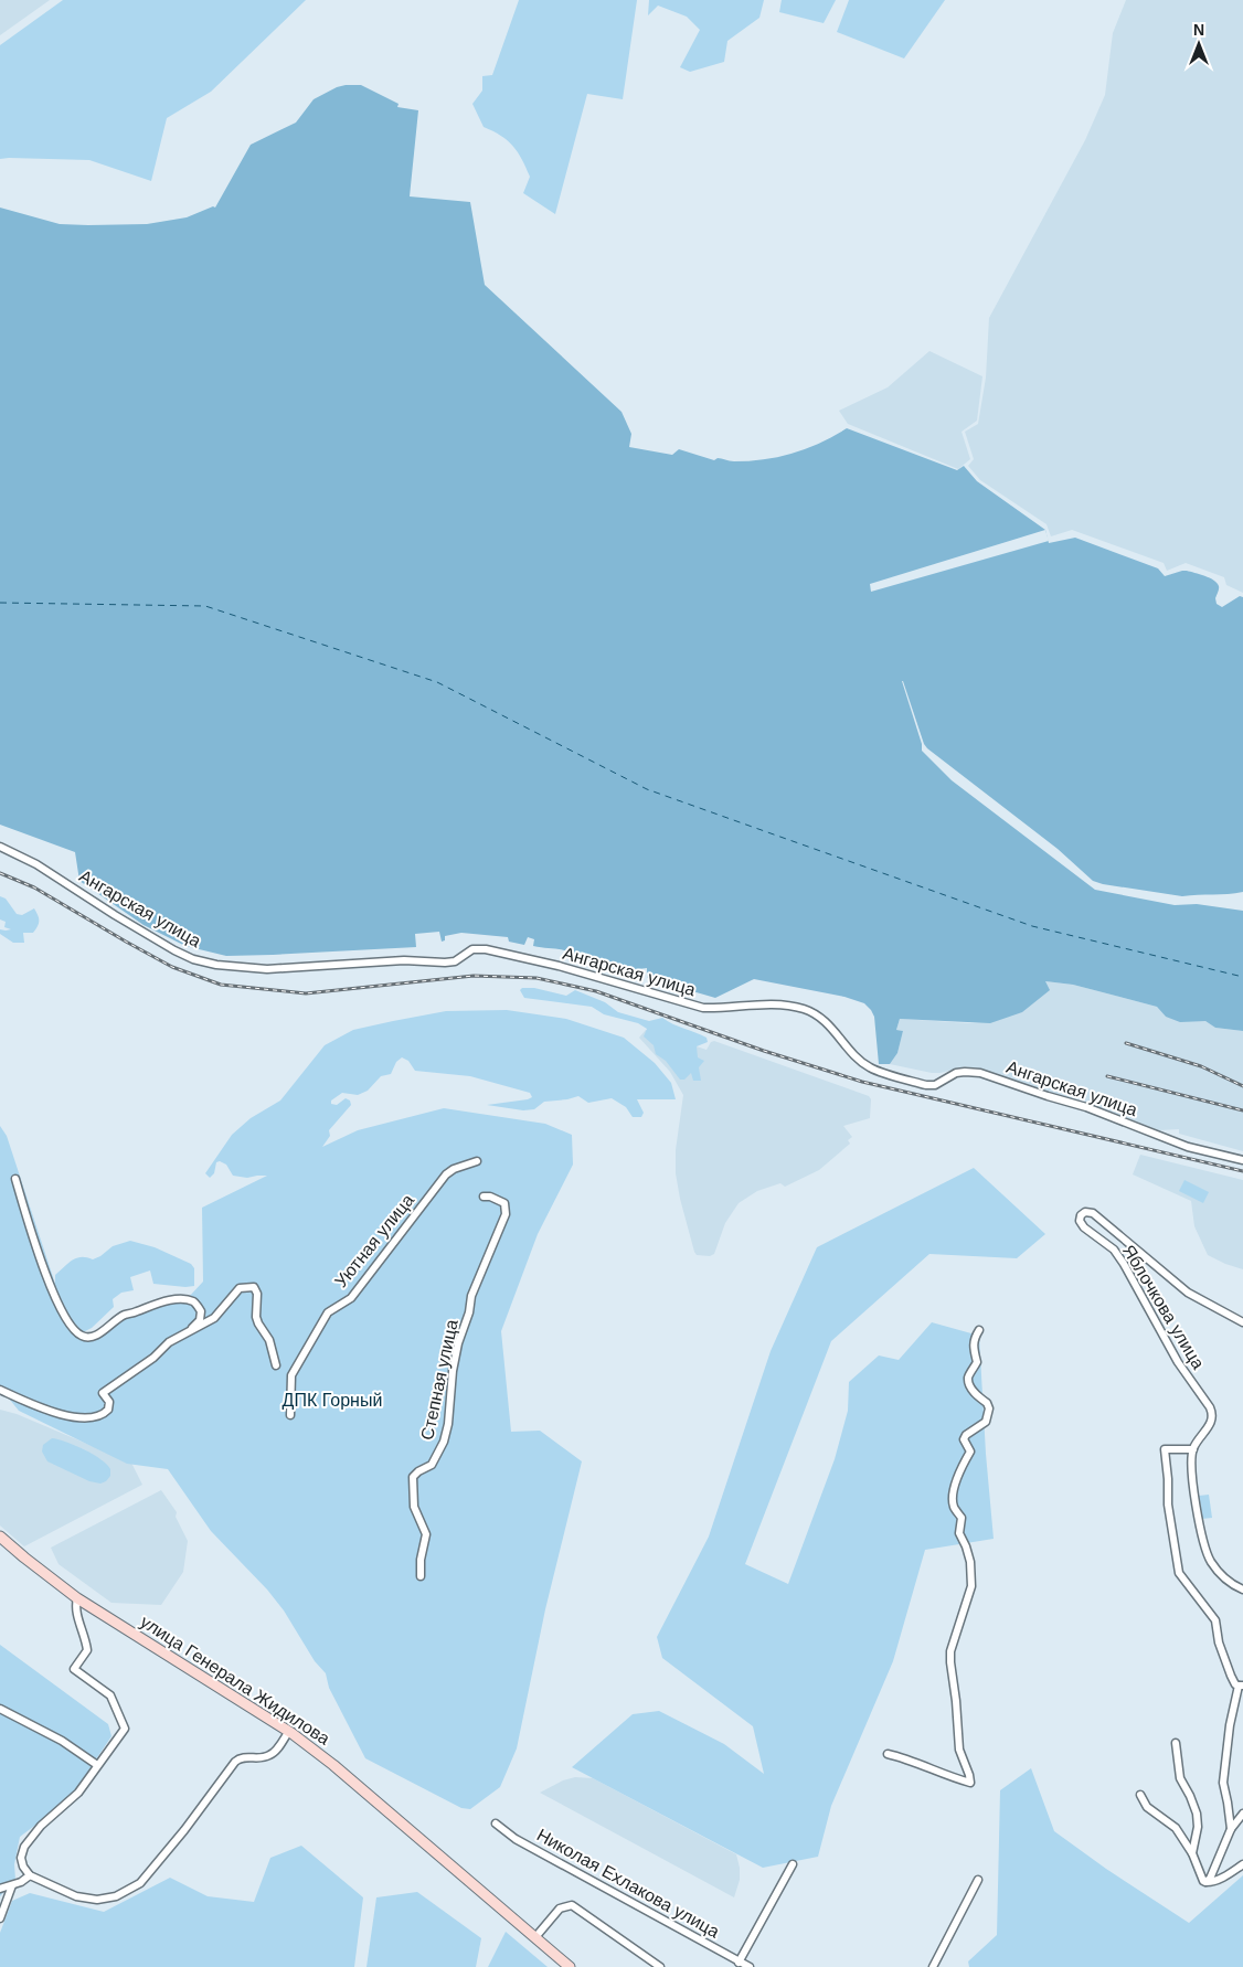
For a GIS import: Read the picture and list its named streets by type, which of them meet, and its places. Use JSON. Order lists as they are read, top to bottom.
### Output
{
  "streets": {
    "main road": ["улица Генерала Жидилова"],
    "street": [
      "Ангарская улица",
      "Уютная улица",
      "Яблочкова улица",
      "Степная улица",
      "Николая Ехлакова улица"
    ]
  },
  "parks": ["ДПК Горный"],
  "north": "top"
}
